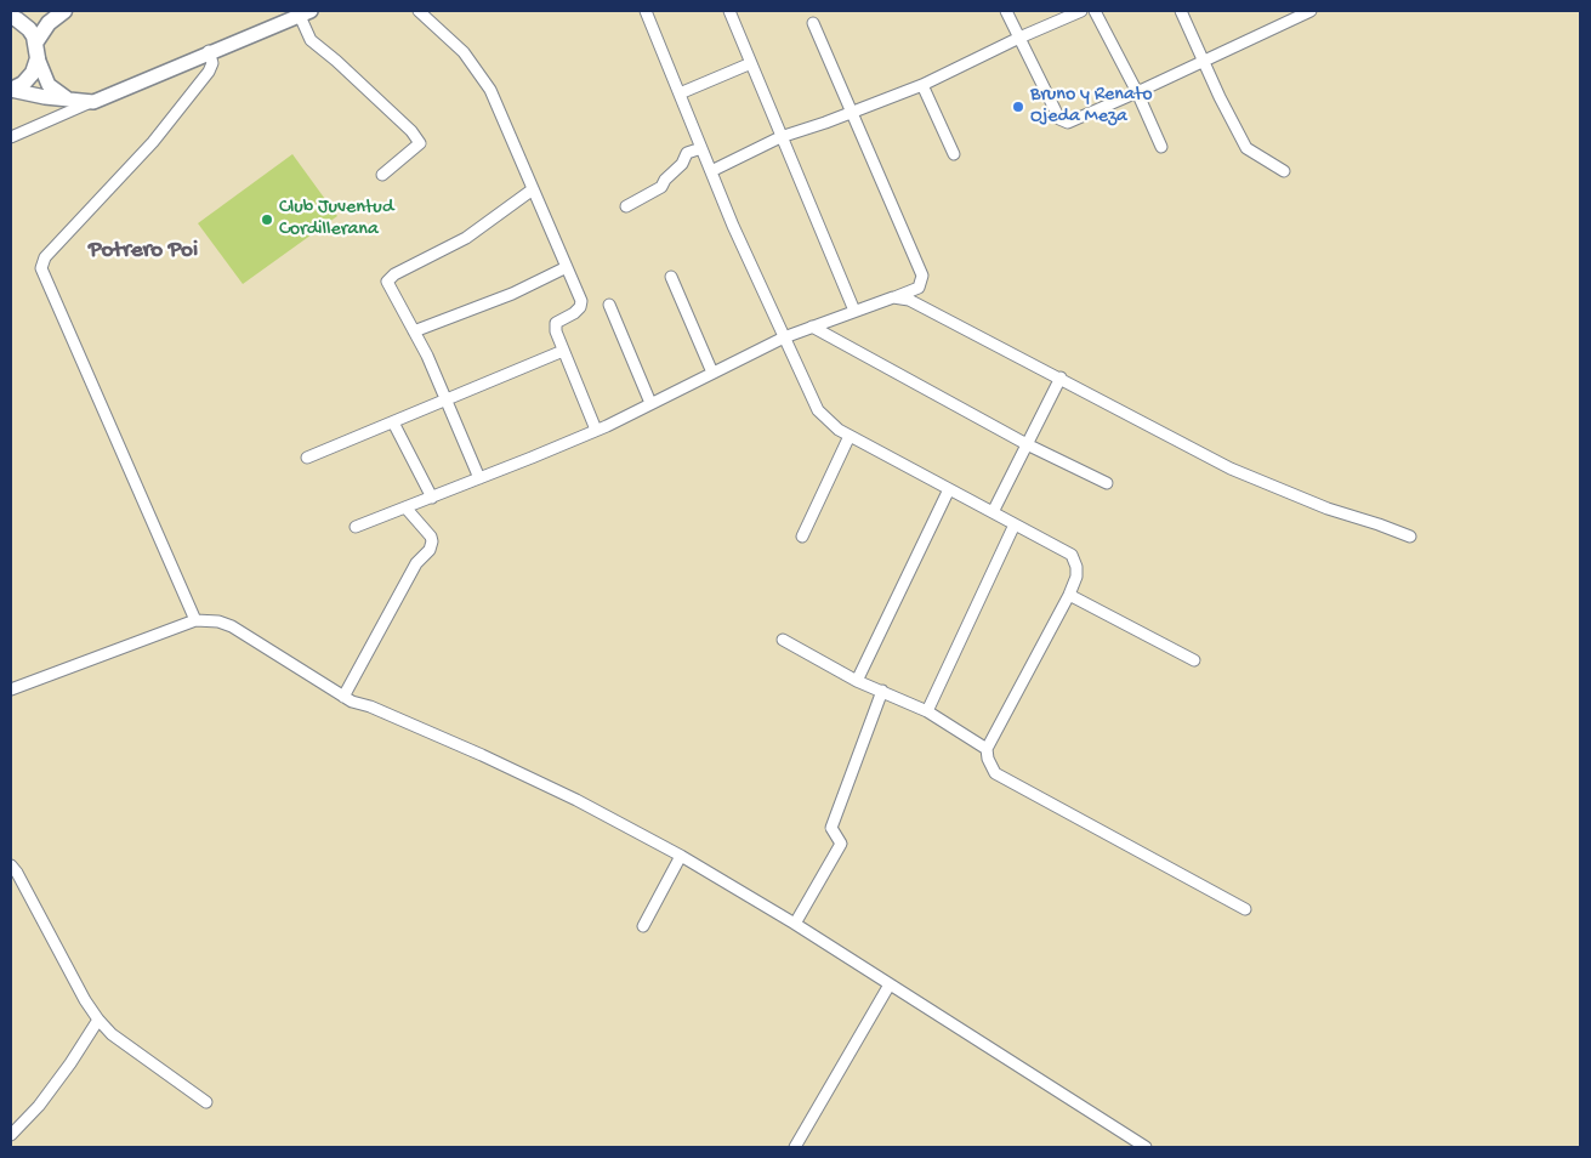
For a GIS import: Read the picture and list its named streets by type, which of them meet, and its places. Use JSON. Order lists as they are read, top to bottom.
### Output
{
  "districts": ["Potrero Poi"],
  "places": ["Bruno y Renato Ojeda Meza", "Club Juventud Cordillerana"]
}
